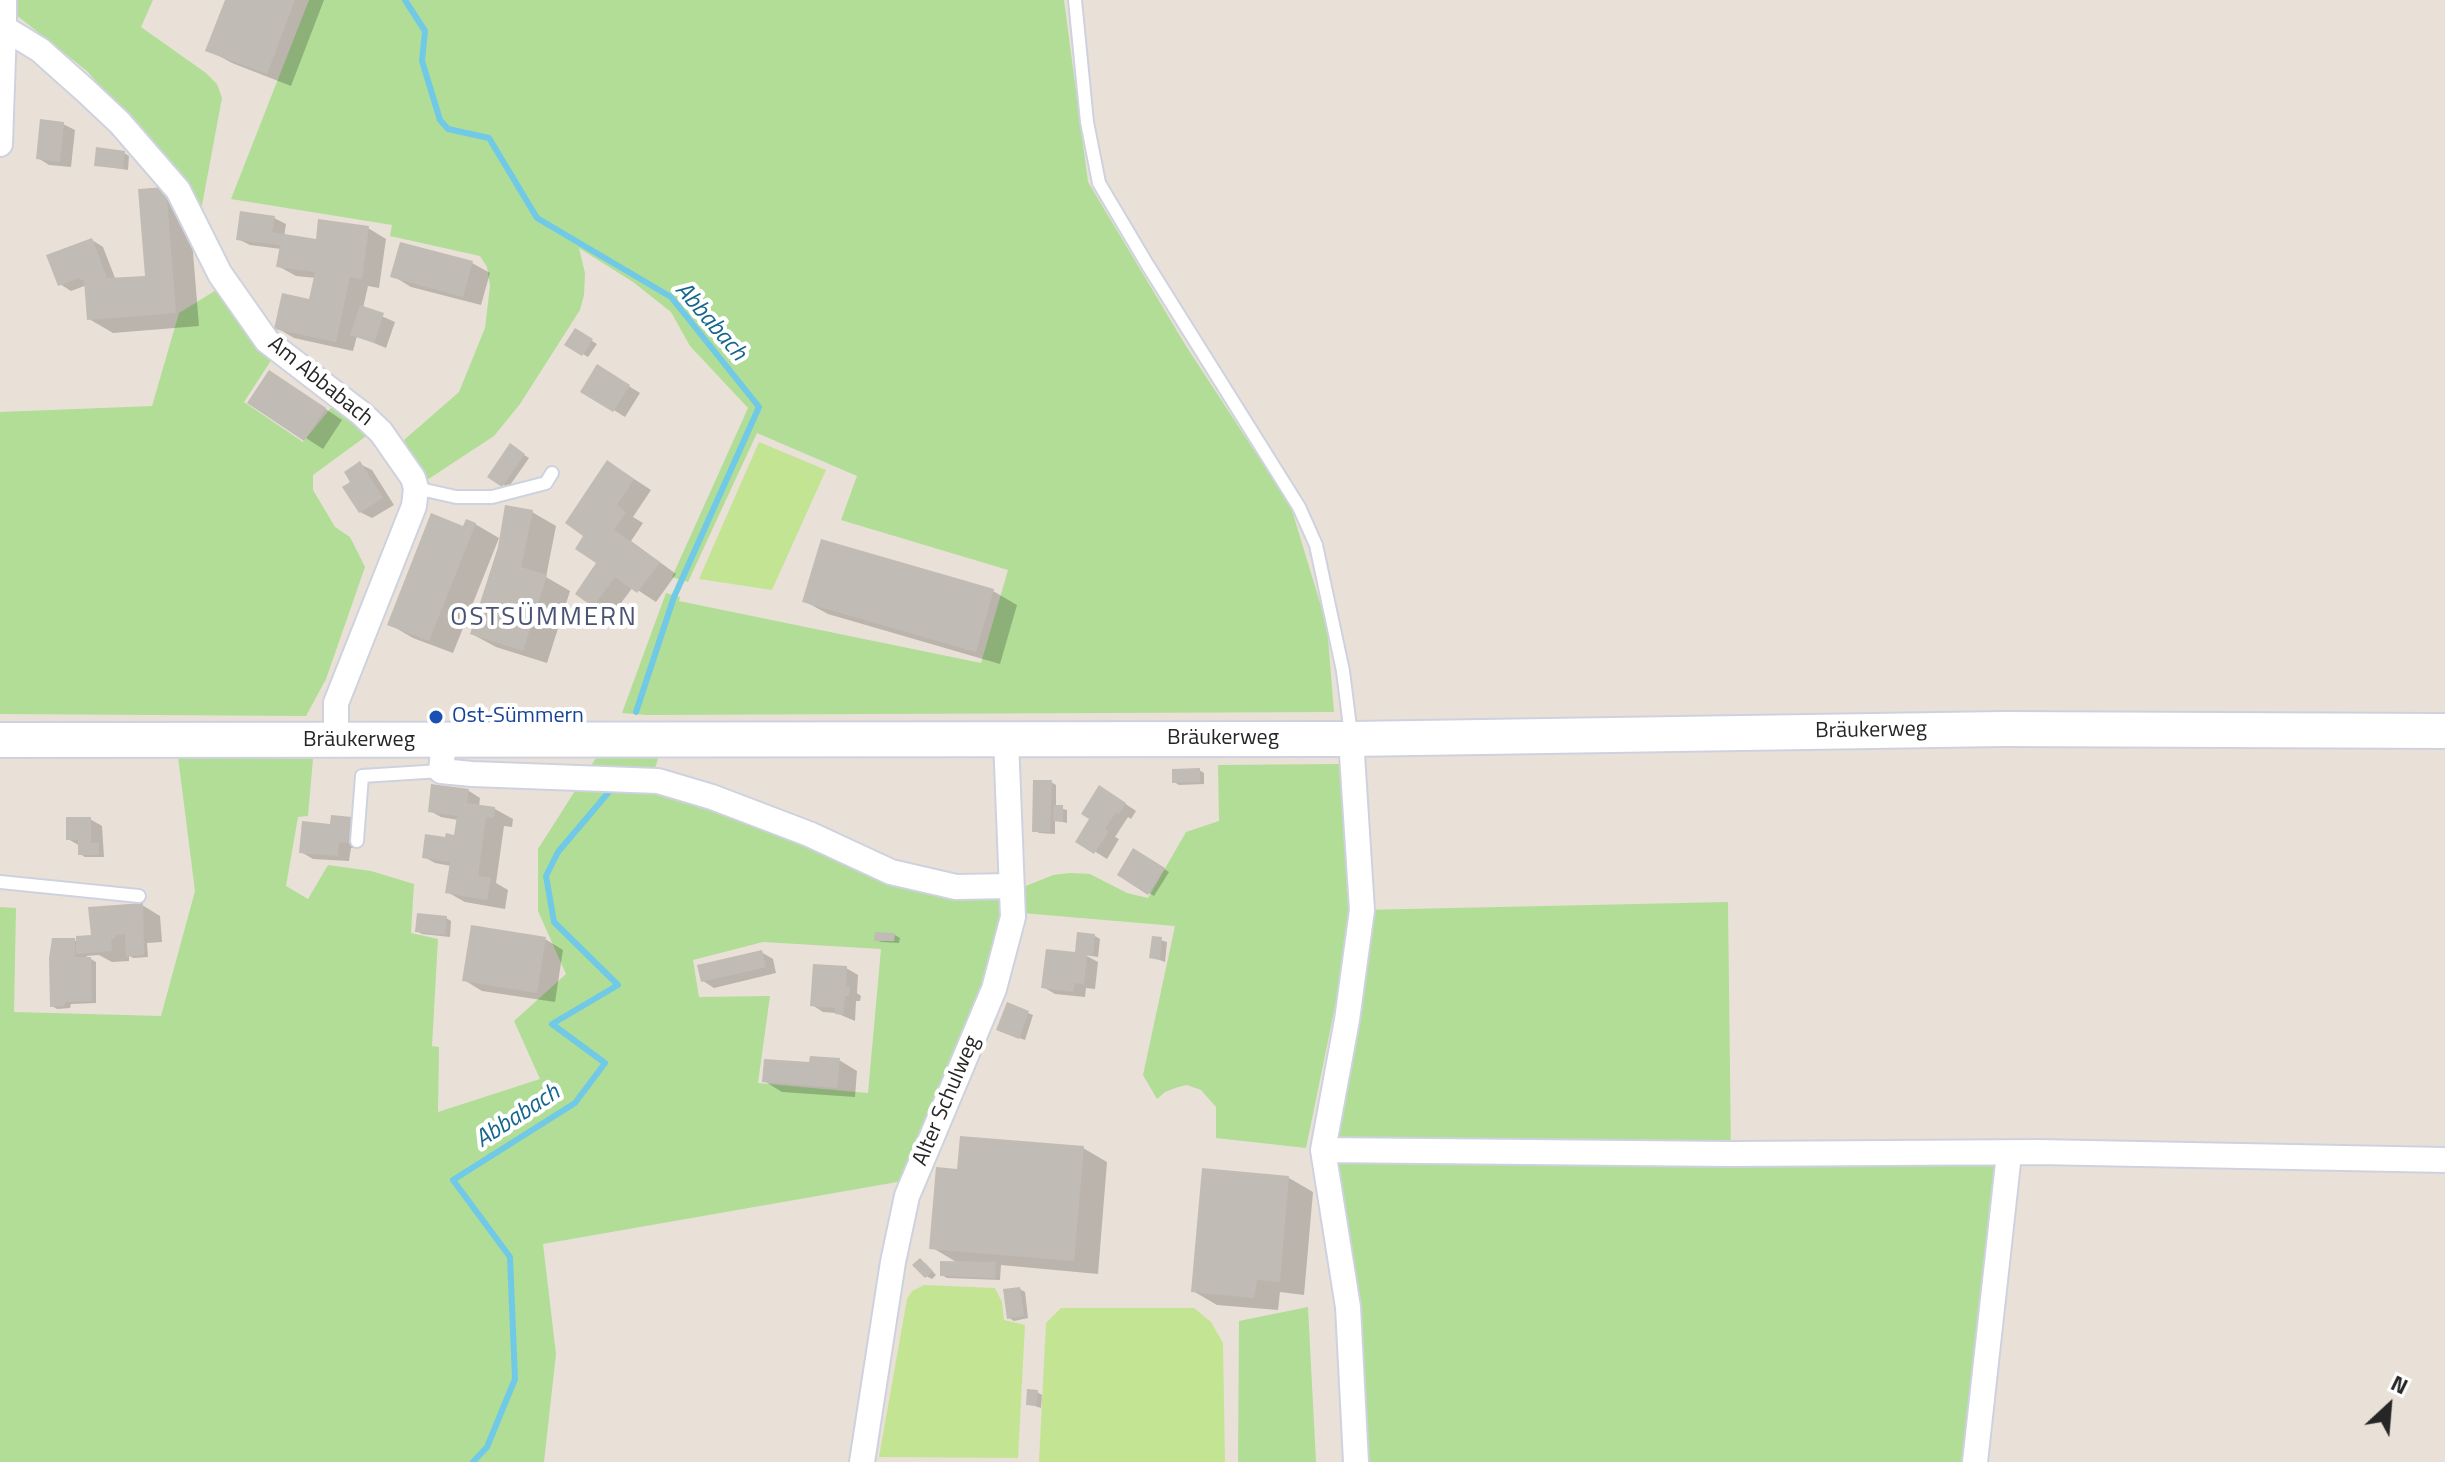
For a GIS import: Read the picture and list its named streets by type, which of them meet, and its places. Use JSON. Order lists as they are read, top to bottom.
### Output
{
  "streets": {
    "main road": ["Bräukerweg"],
    "street": ["Am Abbabach", "Alter Schulweg"]
  },
  "crossings": [
    ["Bräukerweg", "Alter Schulweg"]
  ],
  "districts": ["OSTSÜMMERN"],
  "water": ["Abbabach"],
  "places": ["Ost-Sümmern"],
  "north": "top right"
}
